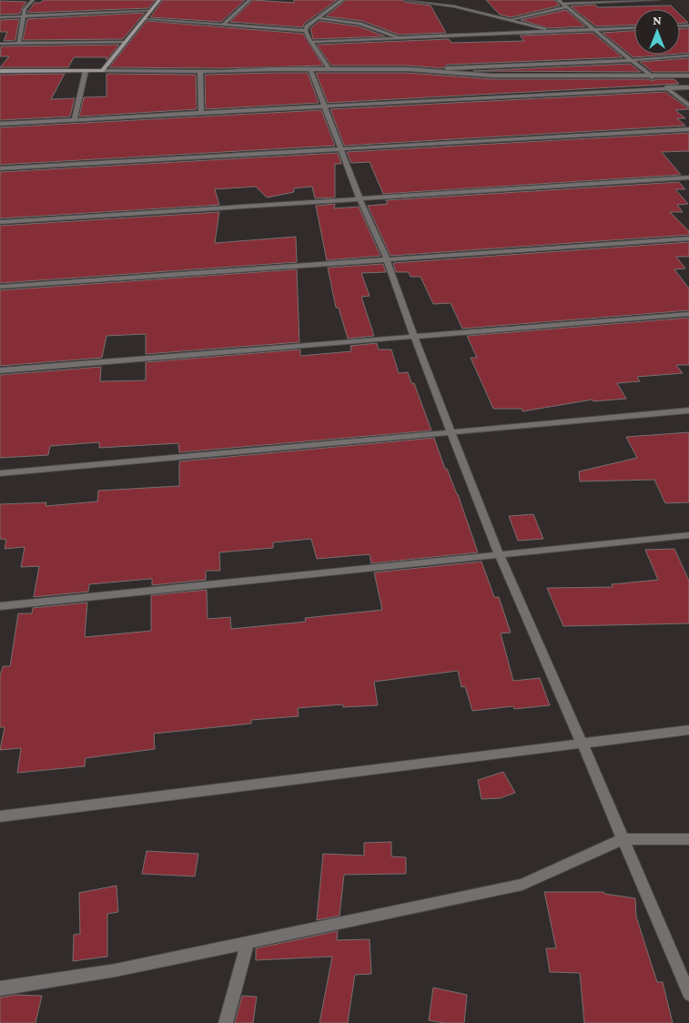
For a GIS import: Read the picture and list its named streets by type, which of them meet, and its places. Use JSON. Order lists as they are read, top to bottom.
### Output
{
  "north": "top"
}
